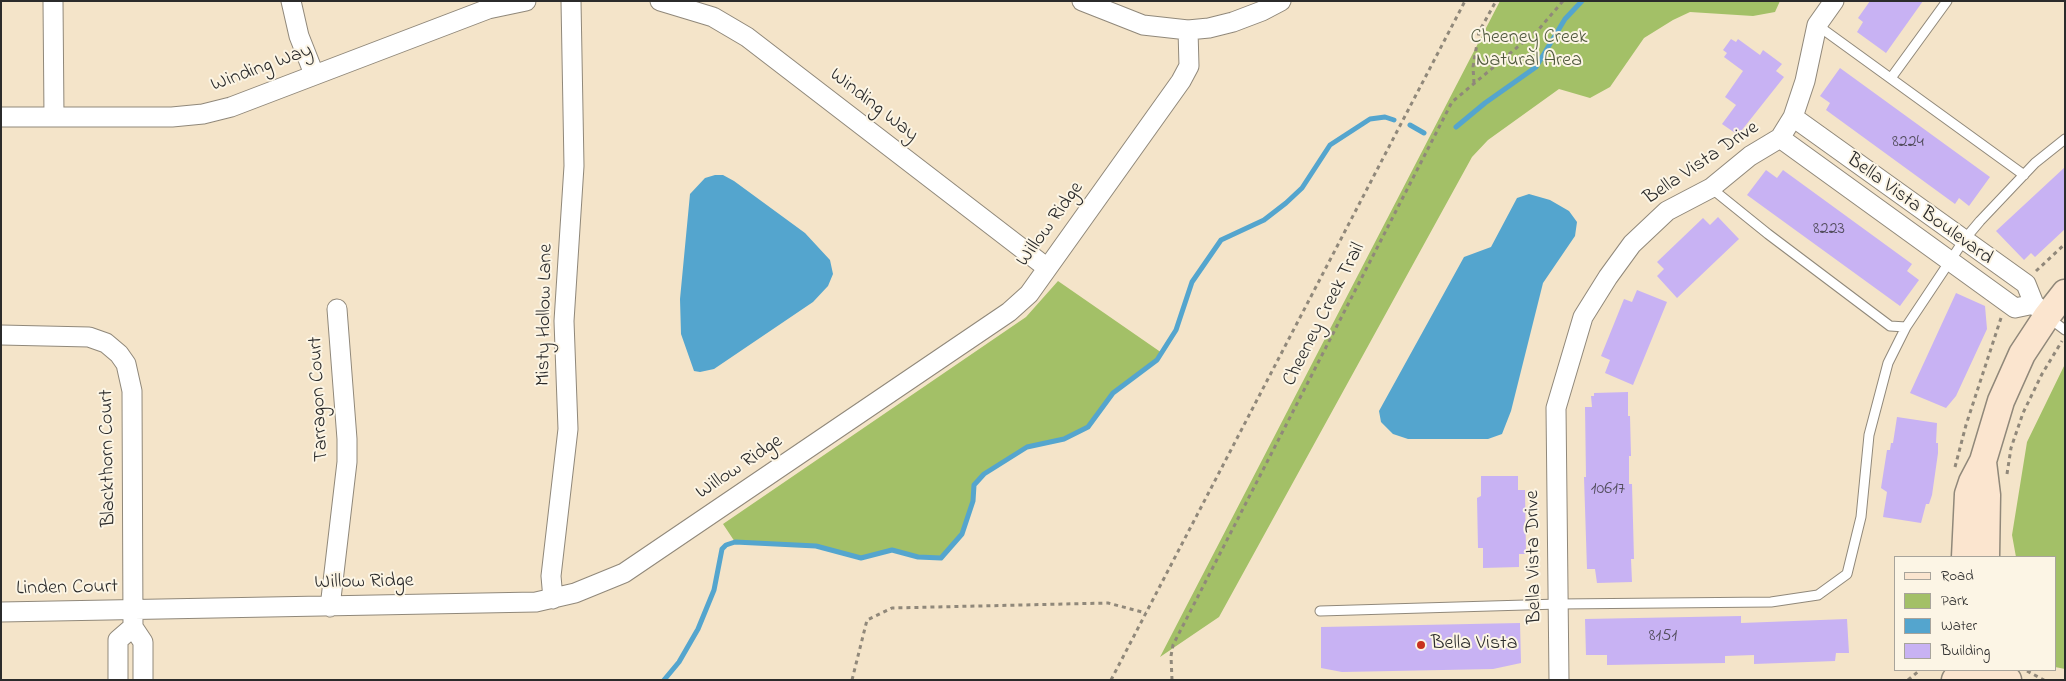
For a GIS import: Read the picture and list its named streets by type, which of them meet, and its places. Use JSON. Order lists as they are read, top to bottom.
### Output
{
  "streets": {
    "street": [
      "Winding Way",
      "Bella Vista Drive",
      "Bella Vista Boulevard",
      "Willow Ridge",
      "Misty Hollow Lane",
      "Tarragon Court",
      "Blackthorn Court",
      "Linden Court"
    ],
    "path": ["Cheeney Creek Trail"]
  },
  "crossings": [
    ["Winding Way", "Willow Ridge"],
    ["Bella Vista Drive", "Bella Vista Boulevard"],
    ["Willow Ridge", "Misty Hollow Lane"],
    ["Willow Ridge", "Tarragon Court"],
    ["Willow Ridge", "Blackthorn Court"],
    ["Willow Ridge", "Linden Court"],
    ["Blackthorn Court", "Linden Court"]
  ],
  "parks": ["Cheeney Creek Natural Area"],
  "places": ["Bella Vista"],
  "house_numbers": [
    "8224",
    "8223",
    "10617",
    "8151"
  ],
  "legend": [
    "Road",
    "Park",
    "Water",
    "Building"
  ]
}
